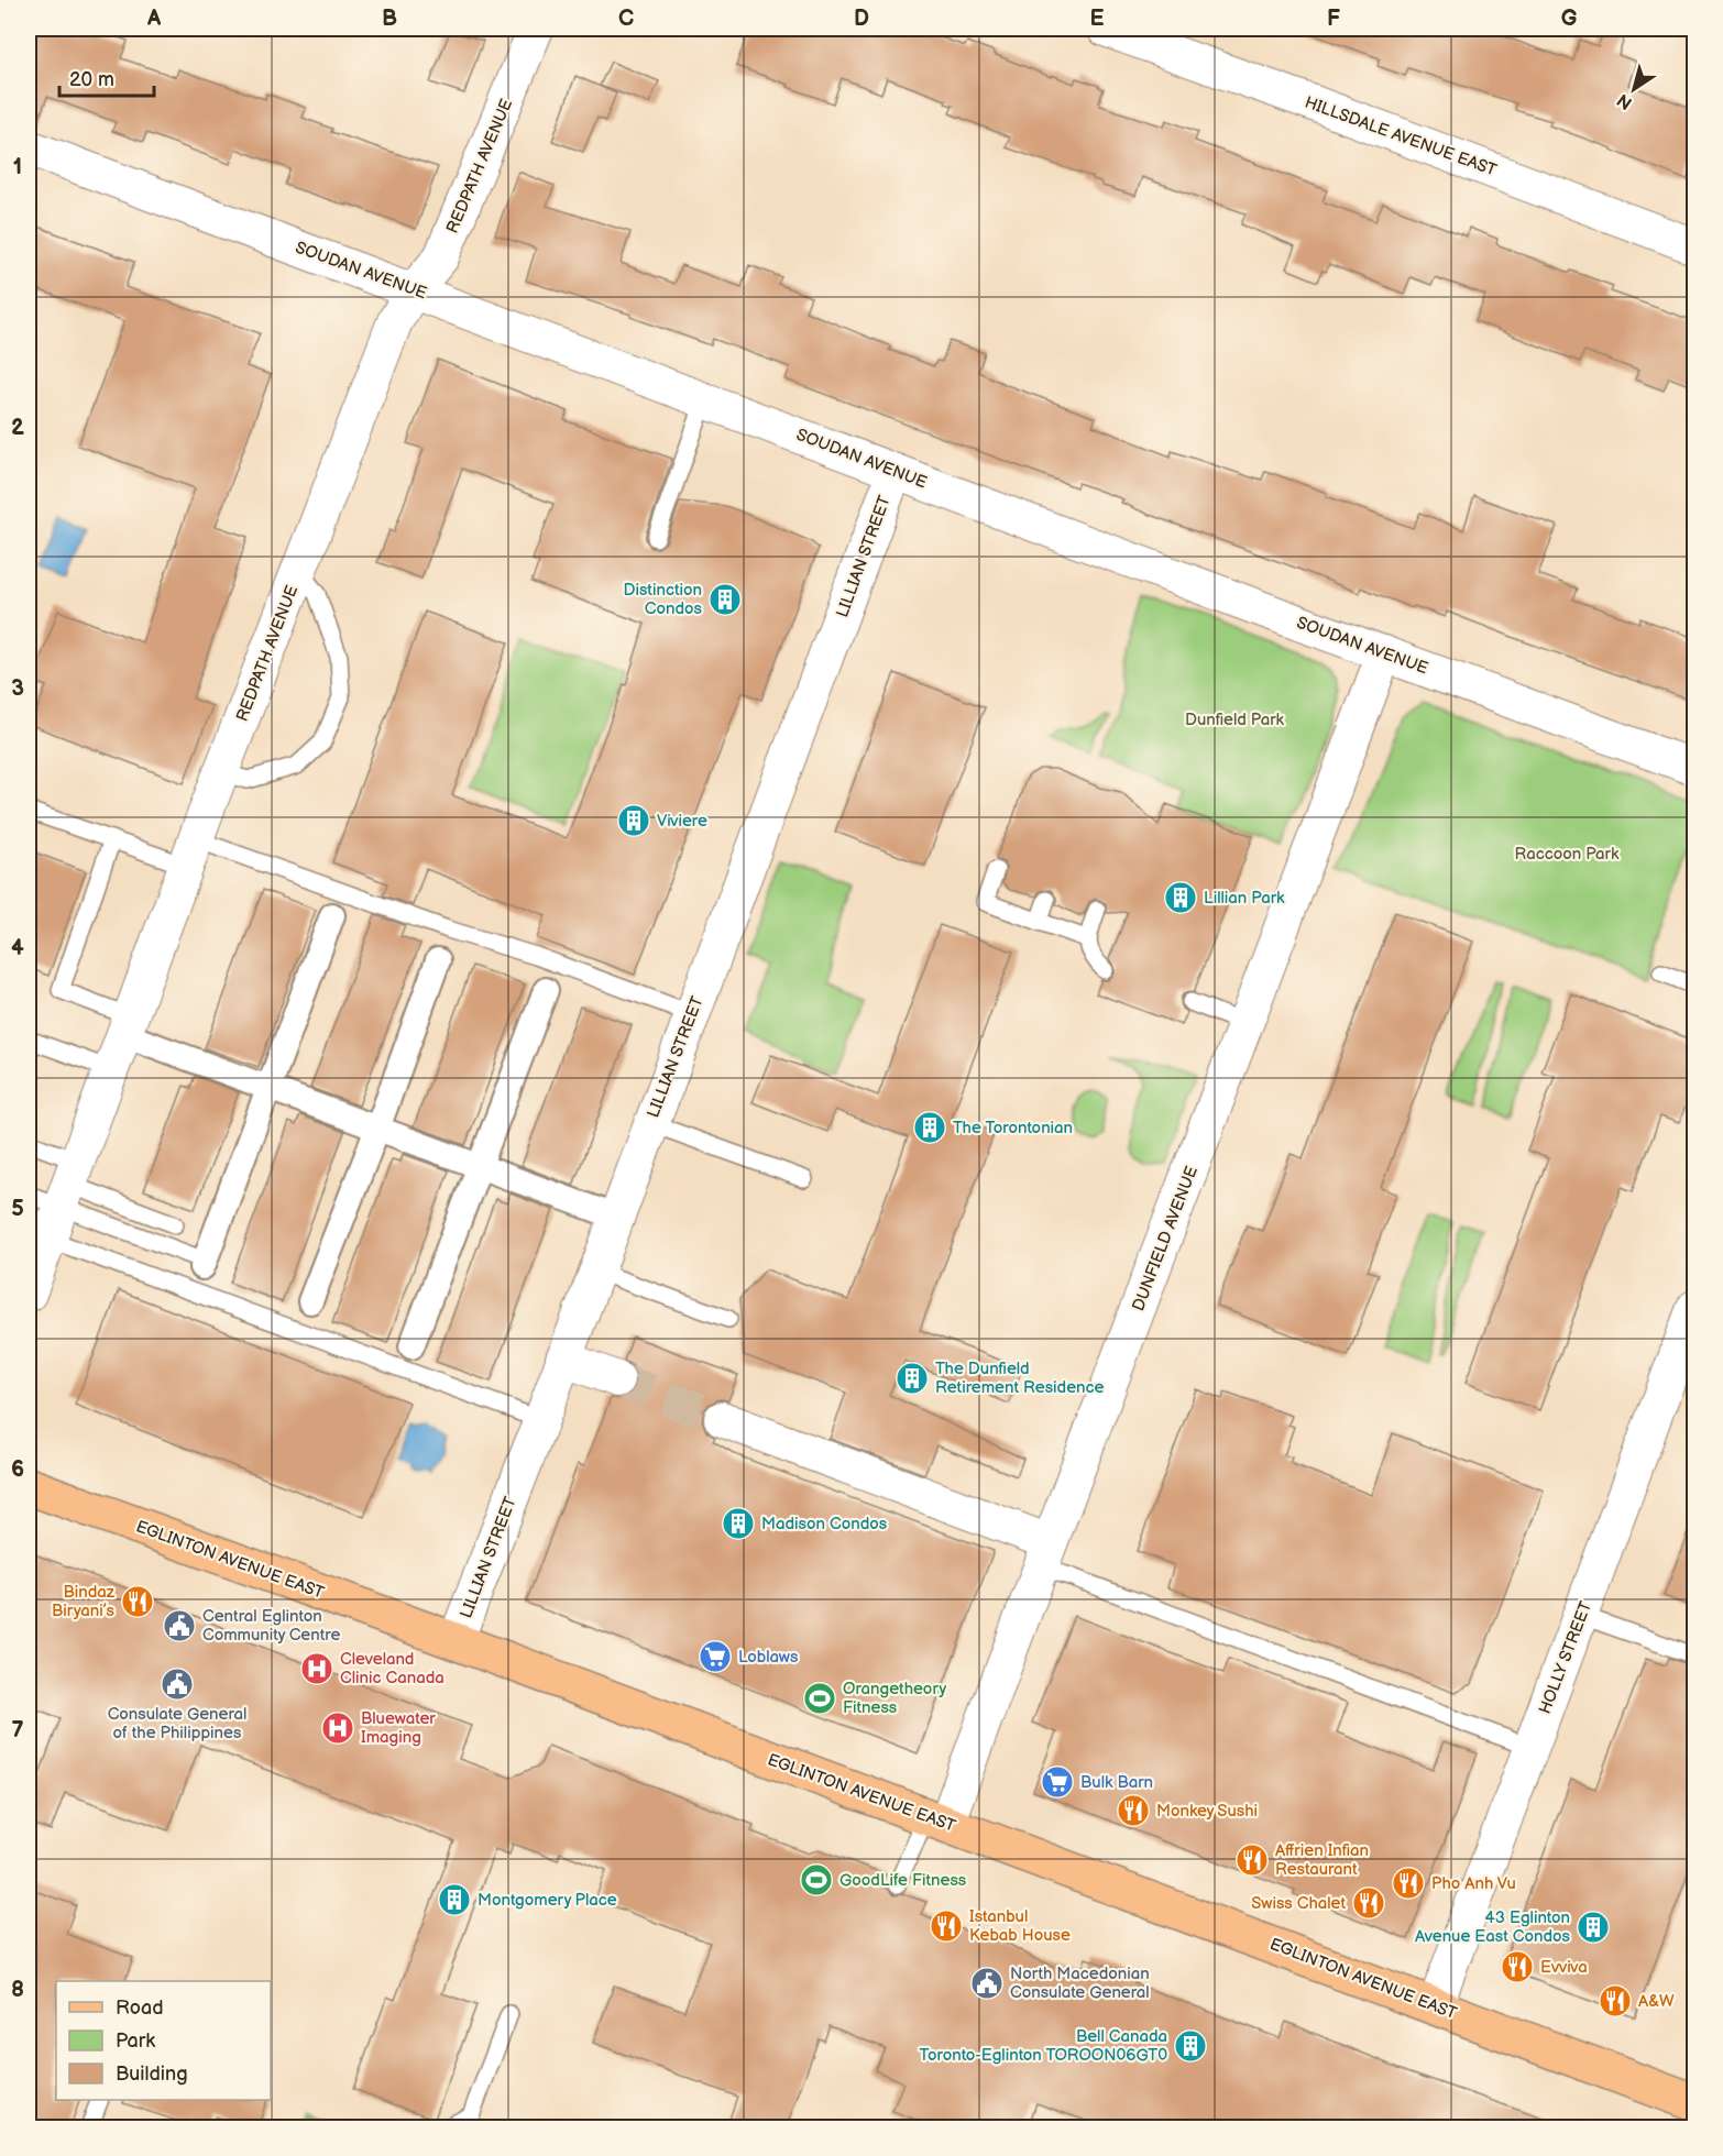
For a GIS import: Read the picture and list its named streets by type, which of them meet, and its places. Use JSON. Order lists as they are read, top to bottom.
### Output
{
  "streets": {
    "main road": ["EGLINTON AVENUE EAST"],
    "street": [
      "HILLSDALE AVENUE EAST",
      "REDPATH AVENUE",
      "SOUDAN AVENUE",
      "LILLIAN STREET",
      "DUNFIELD AVENUE",
      "HOLLY STREET"
    ]
  },
  "crossings": [
    ["REDPATH AVENUE", "SOUDAN AVENUE"],
    ["SOUDAN AVENUE", "LILLIAN STREET"],
    ["SOUDAN AVENUE", "DUNFIELD AVENUE"],
    ["LILLIAN STREET", "EGLINTON AVENUE EAST"],
    ["DUNFIELD AVENUE", "EGLINTON AVENUE EAST"],
    ["EGLINTON AVENUE EAST", "HOLLY STREET"]
  ],
  "parks": ["Dunfield Park", "Raccoon Park"],
  "places": {
    "building": [
      "Distinction Condos",
      "Viviere",
      "Lillian Park",
      "The Torontonian",
      "The Dunfield Retirement Residence",
      "Madison Condos",
      "Montgomery Place",
      "43 Eglinton Avenue East Condos",
      "Bell Canada Toronto-Eglinton TOROON06GT0"
    ],
    "restaurant": [
      "Bindaz Biryani’s",
      "Monkey Sushi",
      "Affrien Infian Restaurant",
      "Pho Anh Vu",
      "Swiss Chalet",
      "Istanbul Kebab House",
      "Evviva",
      "A&W"
    ],
    "public building": ["Central Eglinton Community Centre", "Consulate General of the Philippines", "North Macedonian Consulate General"],
    "supermarket": ["Loblaws", "Bulk Barn"],
    "hospital": ["Cleveland Clinic Canada", "Bluewater Imaging"],
    "sports": ["Orangetheory Fitness", "GoodLife Fitness"]
  },
  "legend": ["Road", "Park", "Building"],
  "scale_bar": "20 m",
  "north": "bottom left",
  "grid": {
    "columns": [
      "A",
      "B",
      "C",
      "D",
      "E",
      "F",
      "G"
    ],
    "rows": [
      "1",
      "2",
      "3",
      "4",
      "5",
      "6",
      "7",
      "8"
    ]
  }
}
